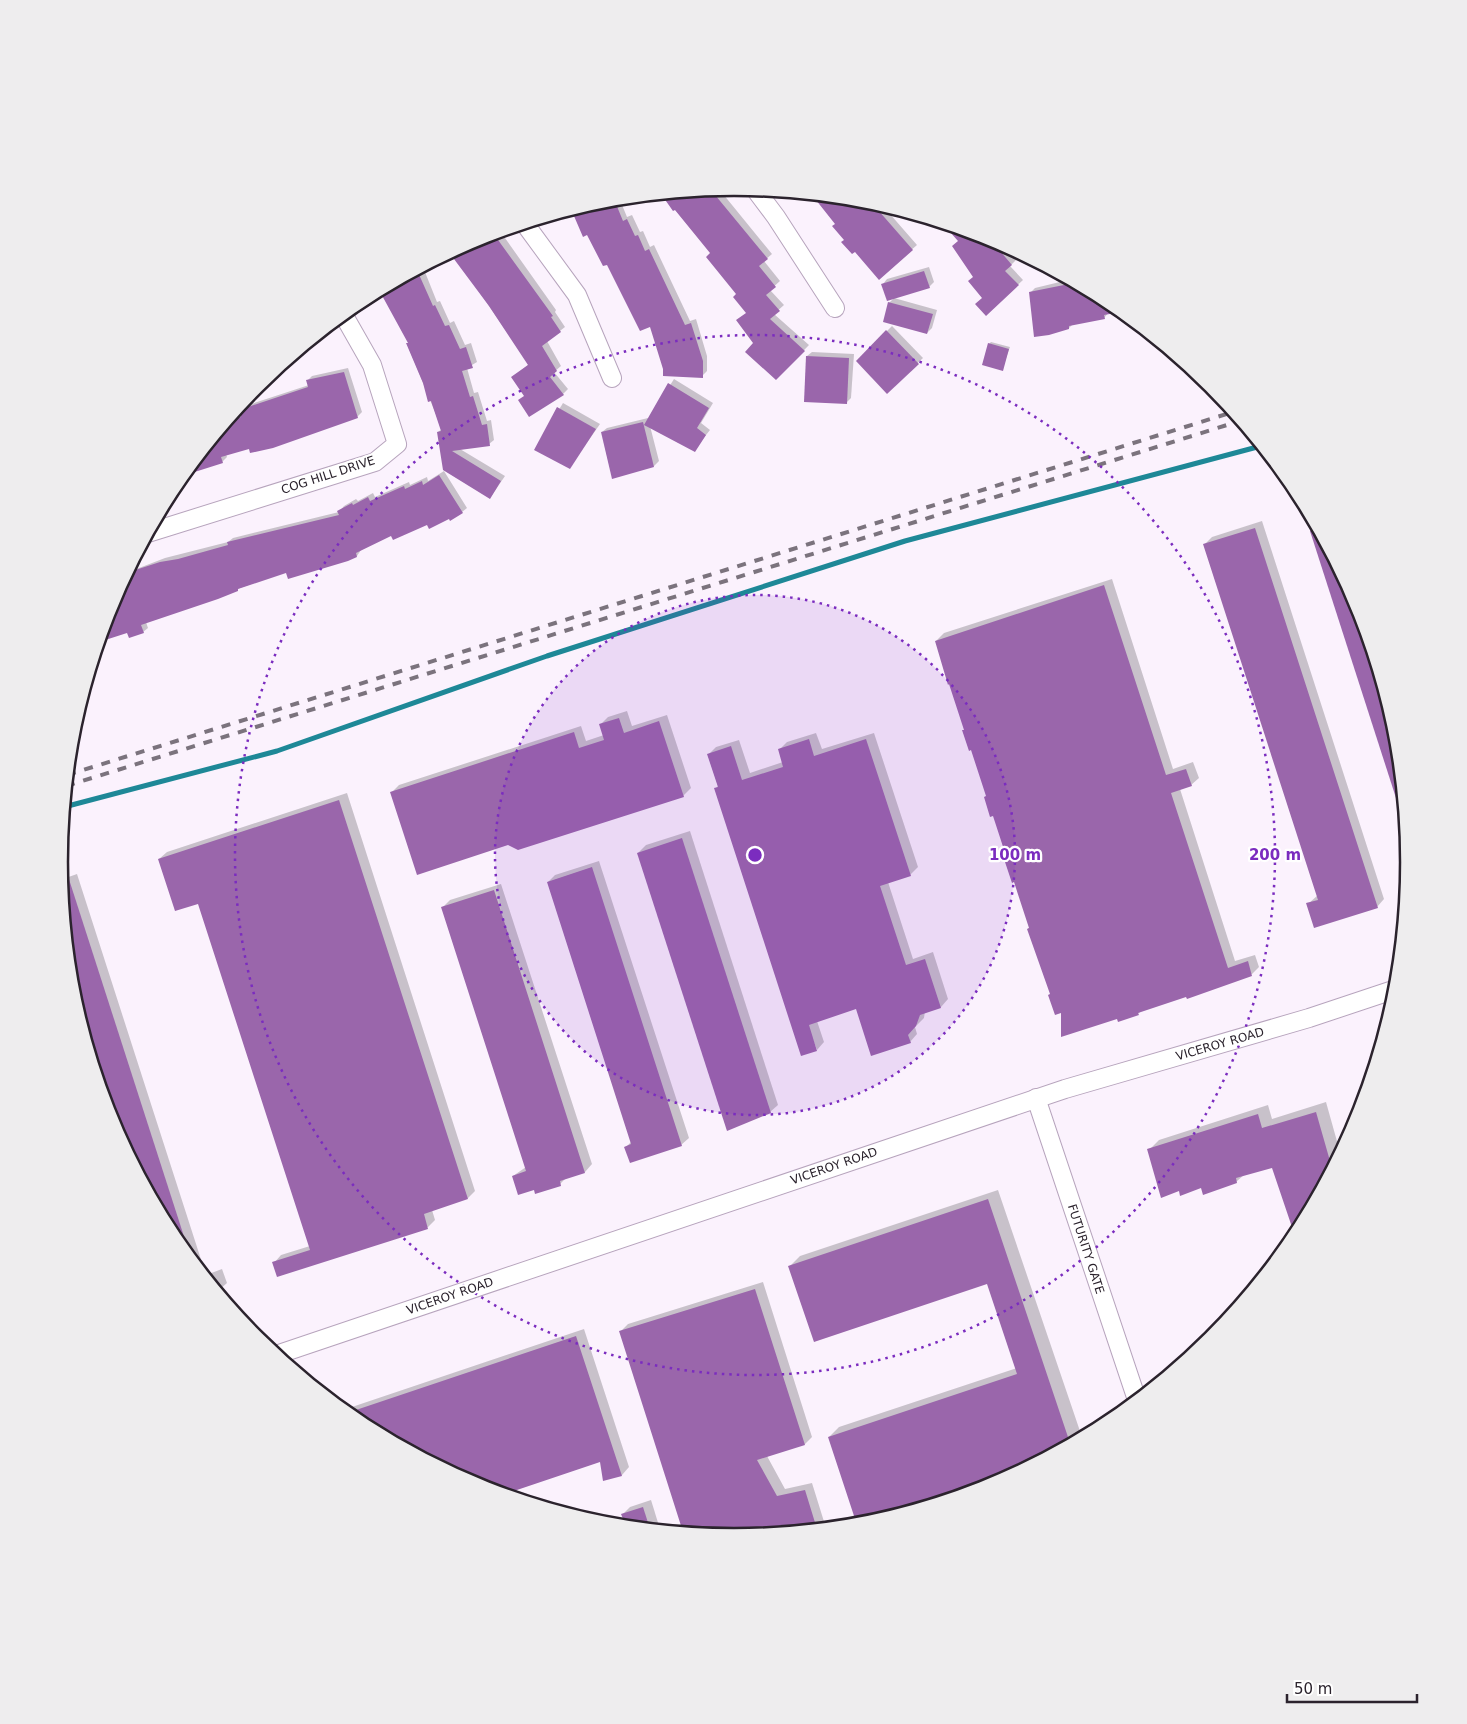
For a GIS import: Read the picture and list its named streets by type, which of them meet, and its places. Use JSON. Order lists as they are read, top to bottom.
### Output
{
  "streets": {
    "street": ["COG HILL DRIVE", "VICEROY ROAD", "FUTURITY GATE"]
  },
  "crossings": [
    ["VICEROY ROAD", "FUTURITY GATE"]
  ],
  "scale_bar": "50 m",
  "rings": ["100 m", "200 m"]
}
